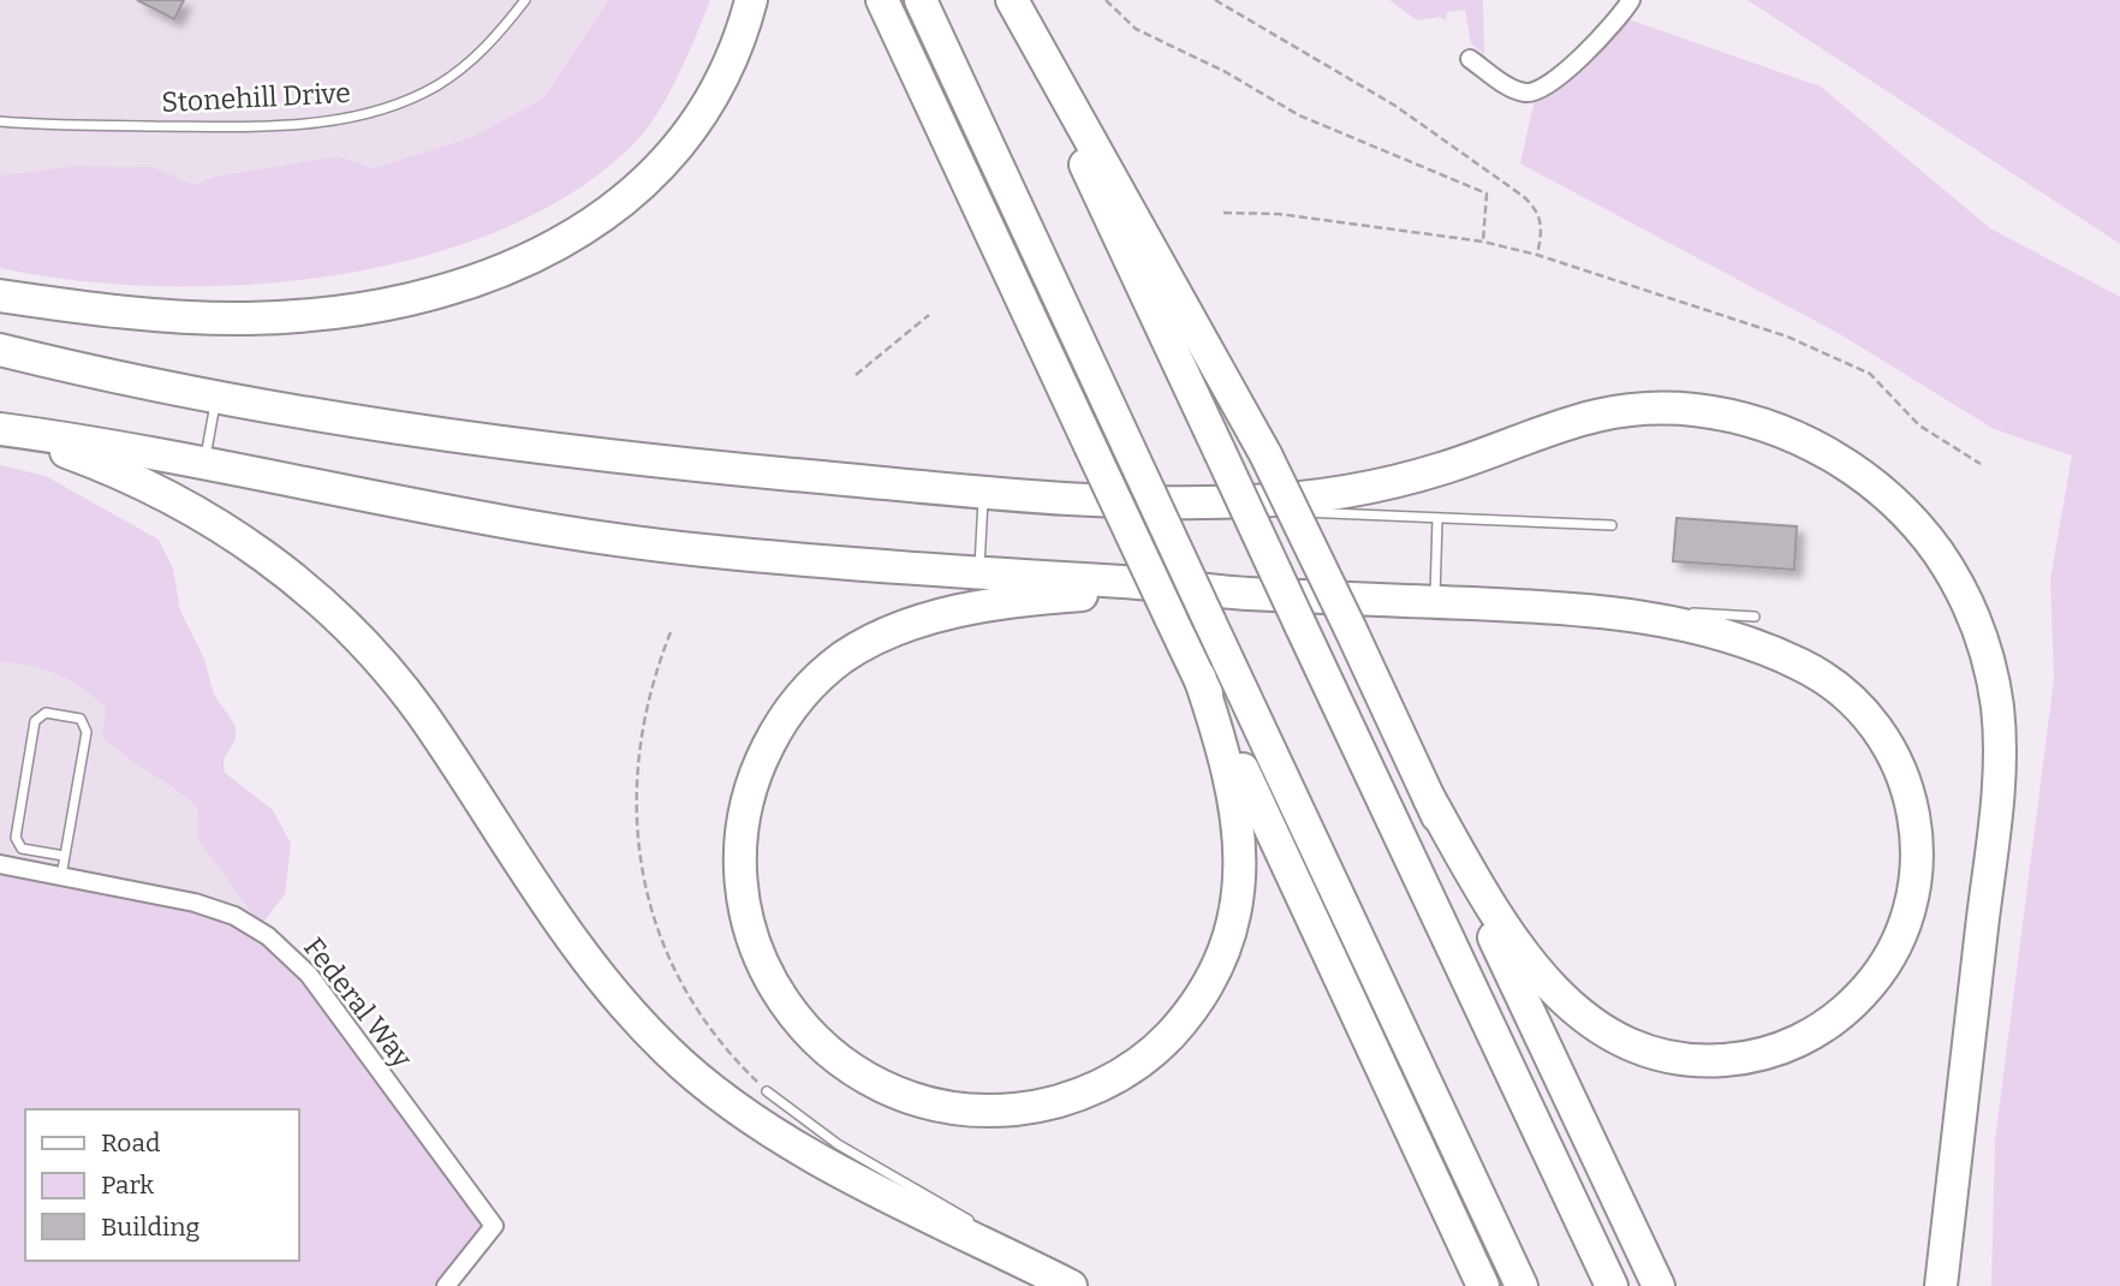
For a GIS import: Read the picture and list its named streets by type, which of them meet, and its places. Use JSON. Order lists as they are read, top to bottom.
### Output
{
  "streets": {
    "street": ["Federal Way"],
    "lane": ["Stonehill Drive"]
  },
  "legend": ["Road", "Park", "Building"]
}
